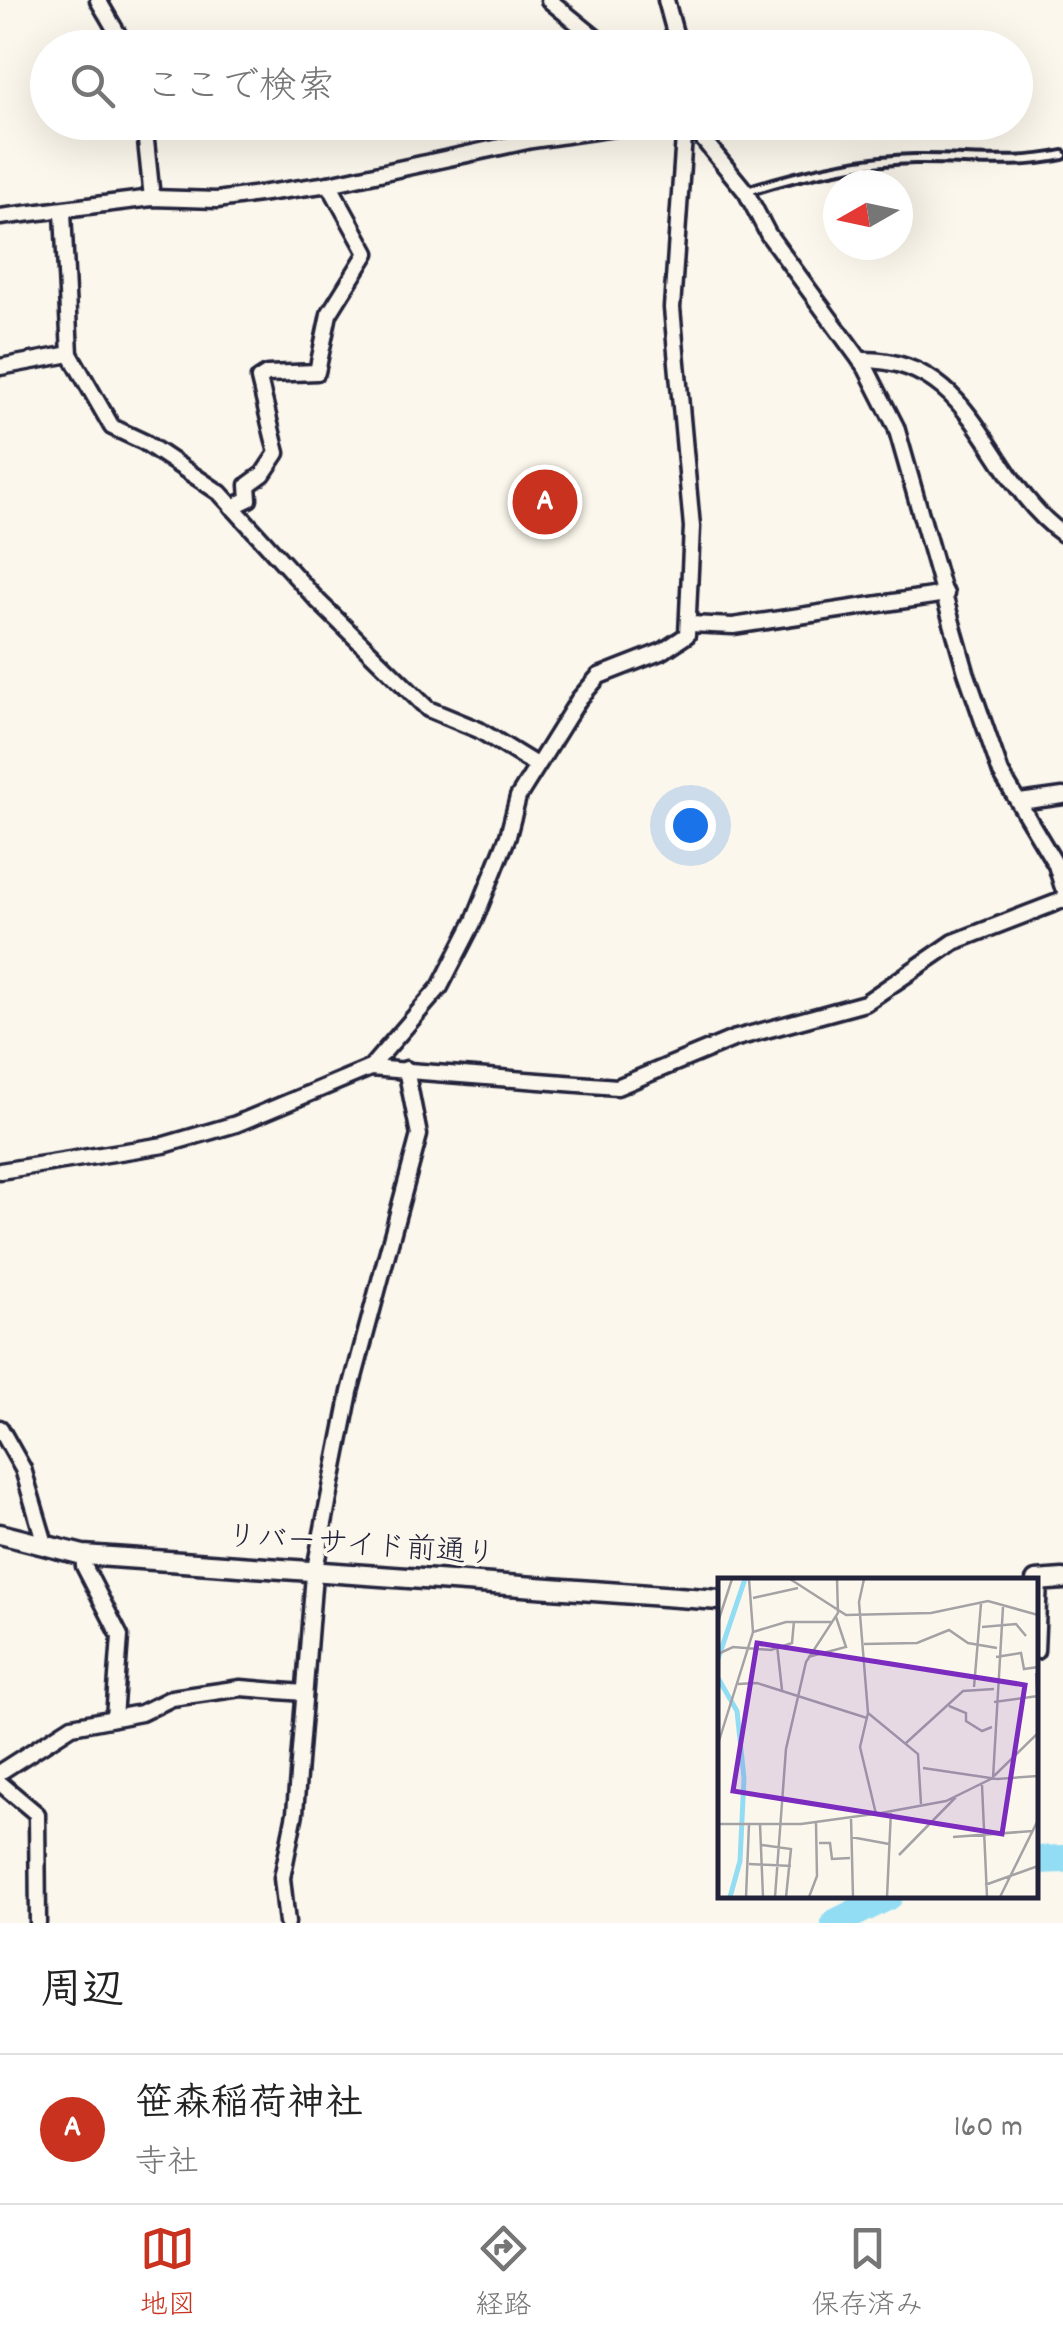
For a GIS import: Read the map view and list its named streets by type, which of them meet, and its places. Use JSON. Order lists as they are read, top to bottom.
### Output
{
  "streets": {
    "street": ["リバーサイド前通り"]
  },
  "north": "left",
  "page": {
    "search": "ここで検索",
    "pins": "A",
    "heading": "周辺",
    "list": [
      {
        "mark": "A",
        "name": "笹森稲荷神社",
        "note": "寺社",
        "value": "160 m"
      }
    ],
    "nav": ["地図", "経路", "保存済み"]
  }
}
